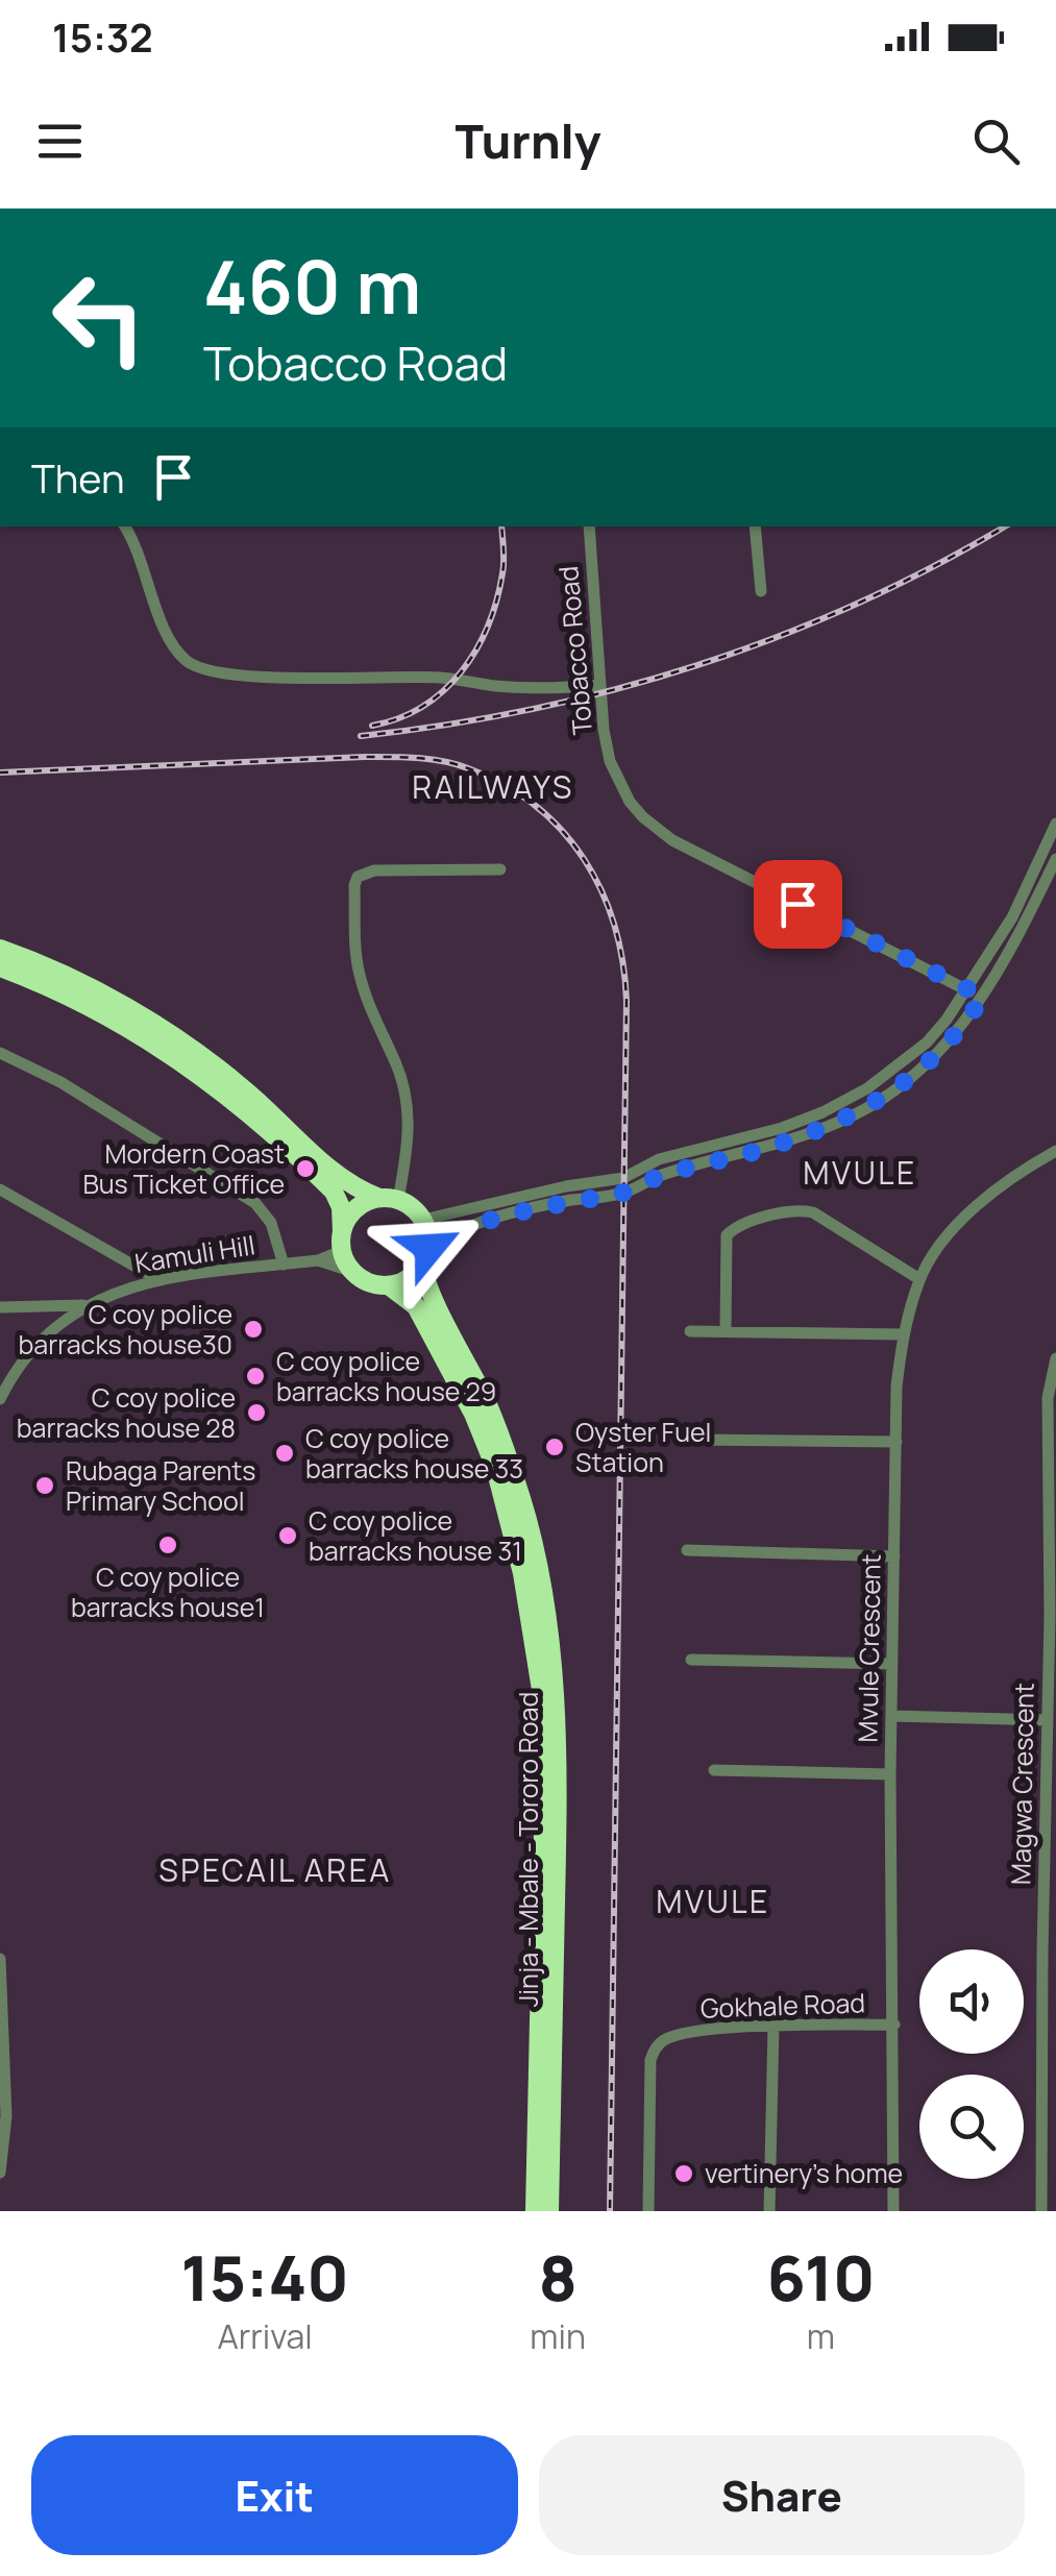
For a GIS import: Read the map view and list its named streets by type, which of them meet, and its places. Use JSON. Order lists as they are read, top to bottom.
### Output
{
  "streets": {
    "highway": ["Jinja - Mbale - Tororo Road"],
    "street": [
      "Tobacco Road",
      "Kamuli Hill",
      "Mvule Crescent",
      "Magwa Crescent",
      "Gokhale Road"
    ]
  },
  "crossings": [
    ["Kamuli Hill", "Jinja - Mbale - Tororo Road"],
    ["Mvule Crescent", "Gokhale Road"]
  ],
  "districts": [
    "RAILWAYS",
    "MVULE",
    "SPECAIL AREA",
    "MVULE"
  ],
  "places": [
    "Mordern Coast Bus Ticket Office",
    "C coy police barracks house30",
    "C coy police barracks house 29",
    "C coy police barracks house 28",
    "Oyster Fuel Station",
    "C coy police barracks house 33",
    "Rubaga Parents Primary School",
    "C coy police barracks house 31",
    "C coy police barracks house1",
    "vertinery's home"
  ],
  "page": {
    "status": "15:32",
    "header": "Turnly",
    "turn": ["460 m", "Tobacco Road"],
    "then": "Then",
    "eta": [
      "15:40",
      "Arrival",
      "8",
      "min",
      "610",
      "m"
    ],
    "buttons": ["Exit", "Share"]
  }
}
